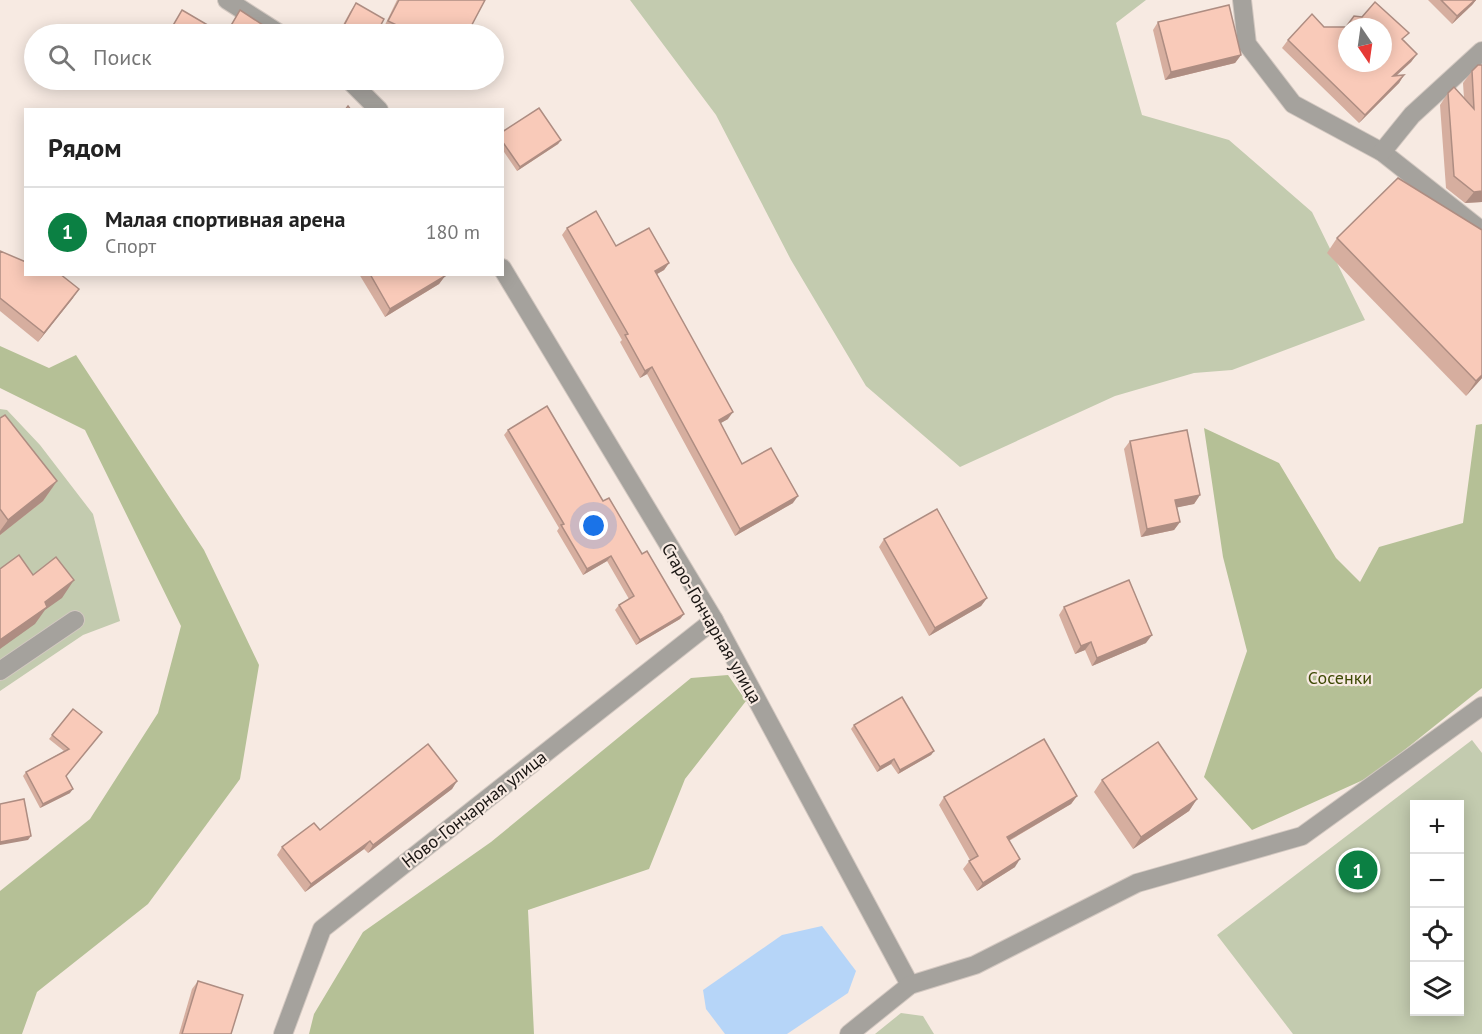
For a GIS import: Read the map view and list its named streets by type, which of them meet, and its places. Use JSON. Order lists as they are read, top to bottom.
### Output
{
  "streets": {
    "street": ["Старо-Гончарная улица", "Ново-Гончарная улица"]
  },
  "crossings": [
    ["Старо-Гончарная улица", "Ново-Гончарная улица"]
  ],
  "parks": ["Сосенки"],
  "north": "bottom",
  "page": {
    "search": "Поиск",
    "heading": "Рядом",
    "list": [
      {
        "mark": "1",
        "name": "Малая спортивная арена",
        "note": "Спорт",
        "value": "180 m"
      }
    ],
    "map_buttons": ["+", "−"],
    "pins": "1"
  }
}
